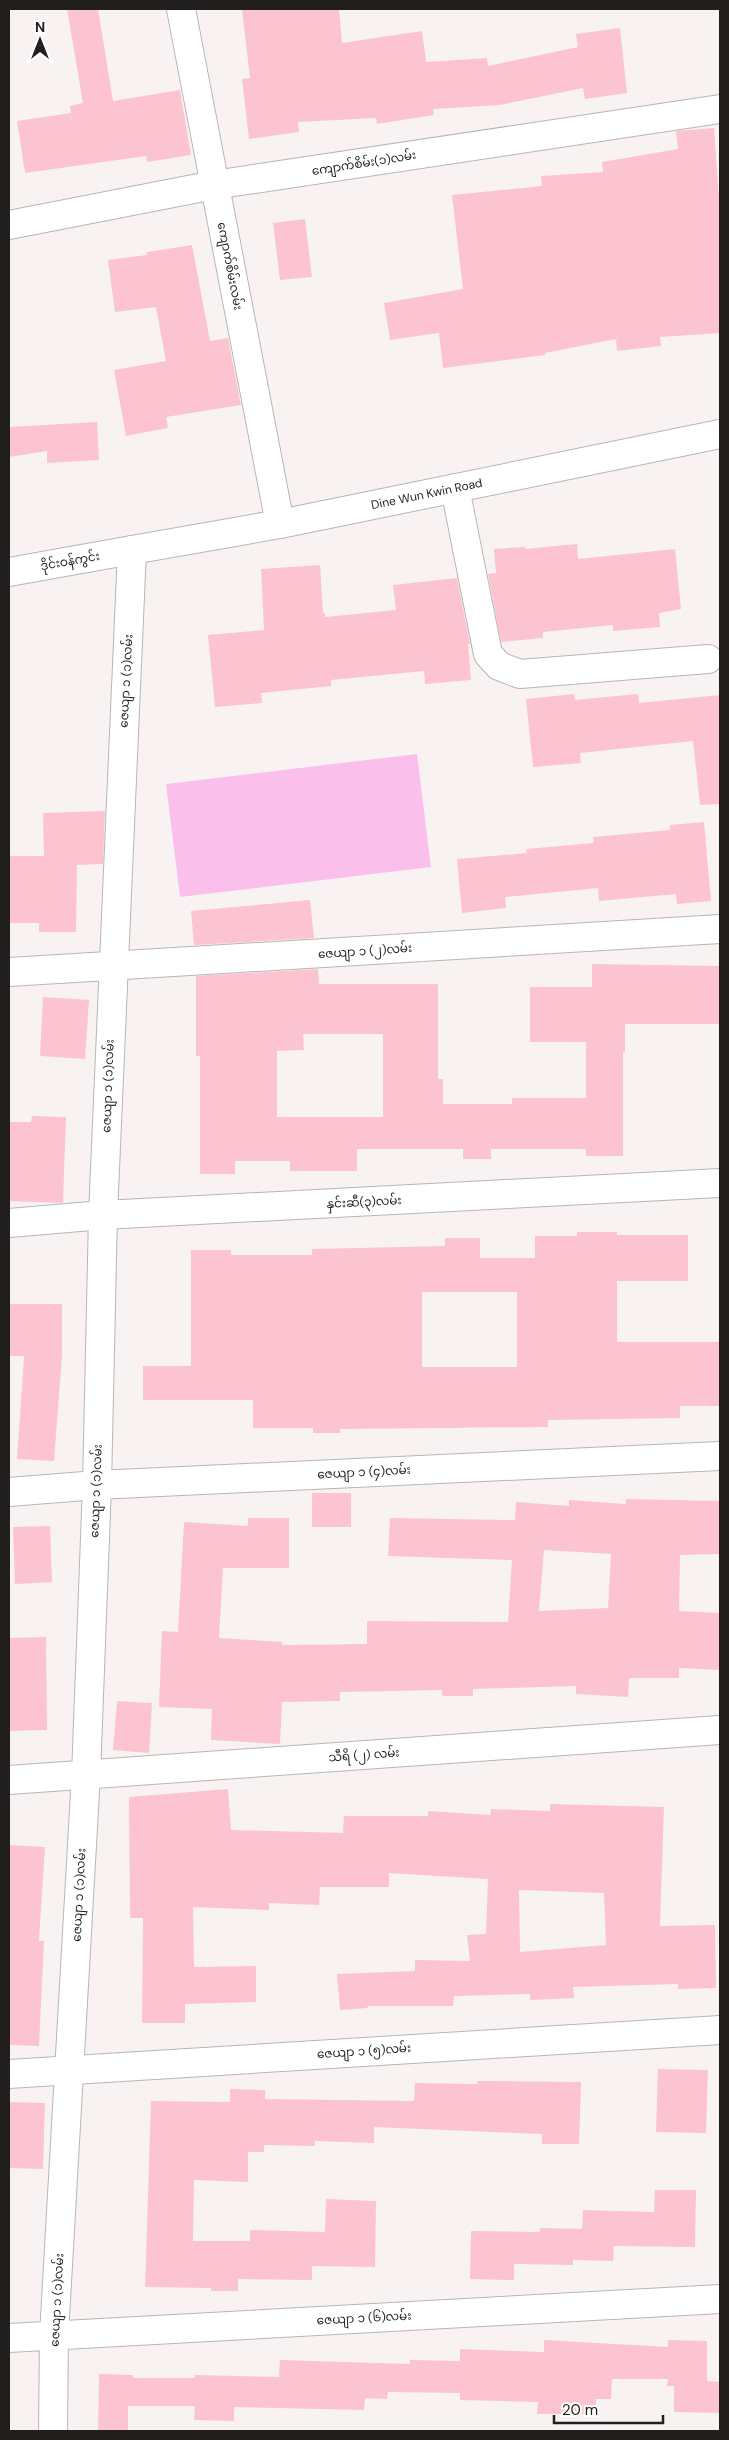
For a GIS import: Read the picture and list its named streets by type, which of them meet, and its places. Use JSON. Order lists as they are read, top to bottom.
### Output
{
  "streets": {
    "street": [
      "ကျောက်စိမ်း(၁)လမ်း",
      "ကျောက်စိမ်းလမ်း",
      "Dine Wun Kwin Road",
      "ဒိုင်းဝန်ကွင်း",
      "ဇေယျာ ၁ (၁)လမ်း",
      "ဇေယျာ ၁ (၂)လမ်း",
      "နှင်းဆီ(၃)လမ်း",
      "ဇေယျာ ၁ (၄)လမ်း",
      "သီရိ (၂) လမ်း",
      "ဇေယျာ ၁ (၅)လမ်း",
      "ဇေယျာ ၁ (၆)လမ်း"
    ]
  },
  "crossings": [
    ["ကျောက်စိမ်း(၁)လမ်း", "ကျောက်စိမ်းလမ်း"],
    ["ကျောက်စိမ်းလမ်း", "Dine Wun Kwin Road"],
    ["Dine Wun Kwin Road", "ဒိုင်းဝန်ကွင်း"],
    ["Dine Wun Kwin Road", "ဇေယျာ ၁ (၁)လမ်း"],
    ["ဒိုင်းဝန်ကွင်း", "ဇေယျာ ၁ (၁)လမ်း"],
    ["ဇေယျာ ၁ (၁)လမ်း", "ဇေယျာ ၁ (၂)လမ်း"],
    ["ဇေယျာ ၁ (၁)လမ်း", "နှင်းဆီ(၃)လမ်း"],
    ["ဇေယျာ ၁ (၁)လမ်း", "ဇေယျာ ၁ (၄)လမ်း"],
    ["ဇေယျာ ၁ (၁)လမ်း", "သီရိ (၂) လမ်း"],
    ["ဇေယျာ ၁ (၁)လမ်း", "ဇေယျာ ၁ (၅)လမ်း"],
    ["ဇေယျာ ၁ (၁)လမ်း", "ဇေယျာ ၁ (၆)လမ်း"]
  ],
  "scale_bar": "20 m",
  "north": "top"
}
